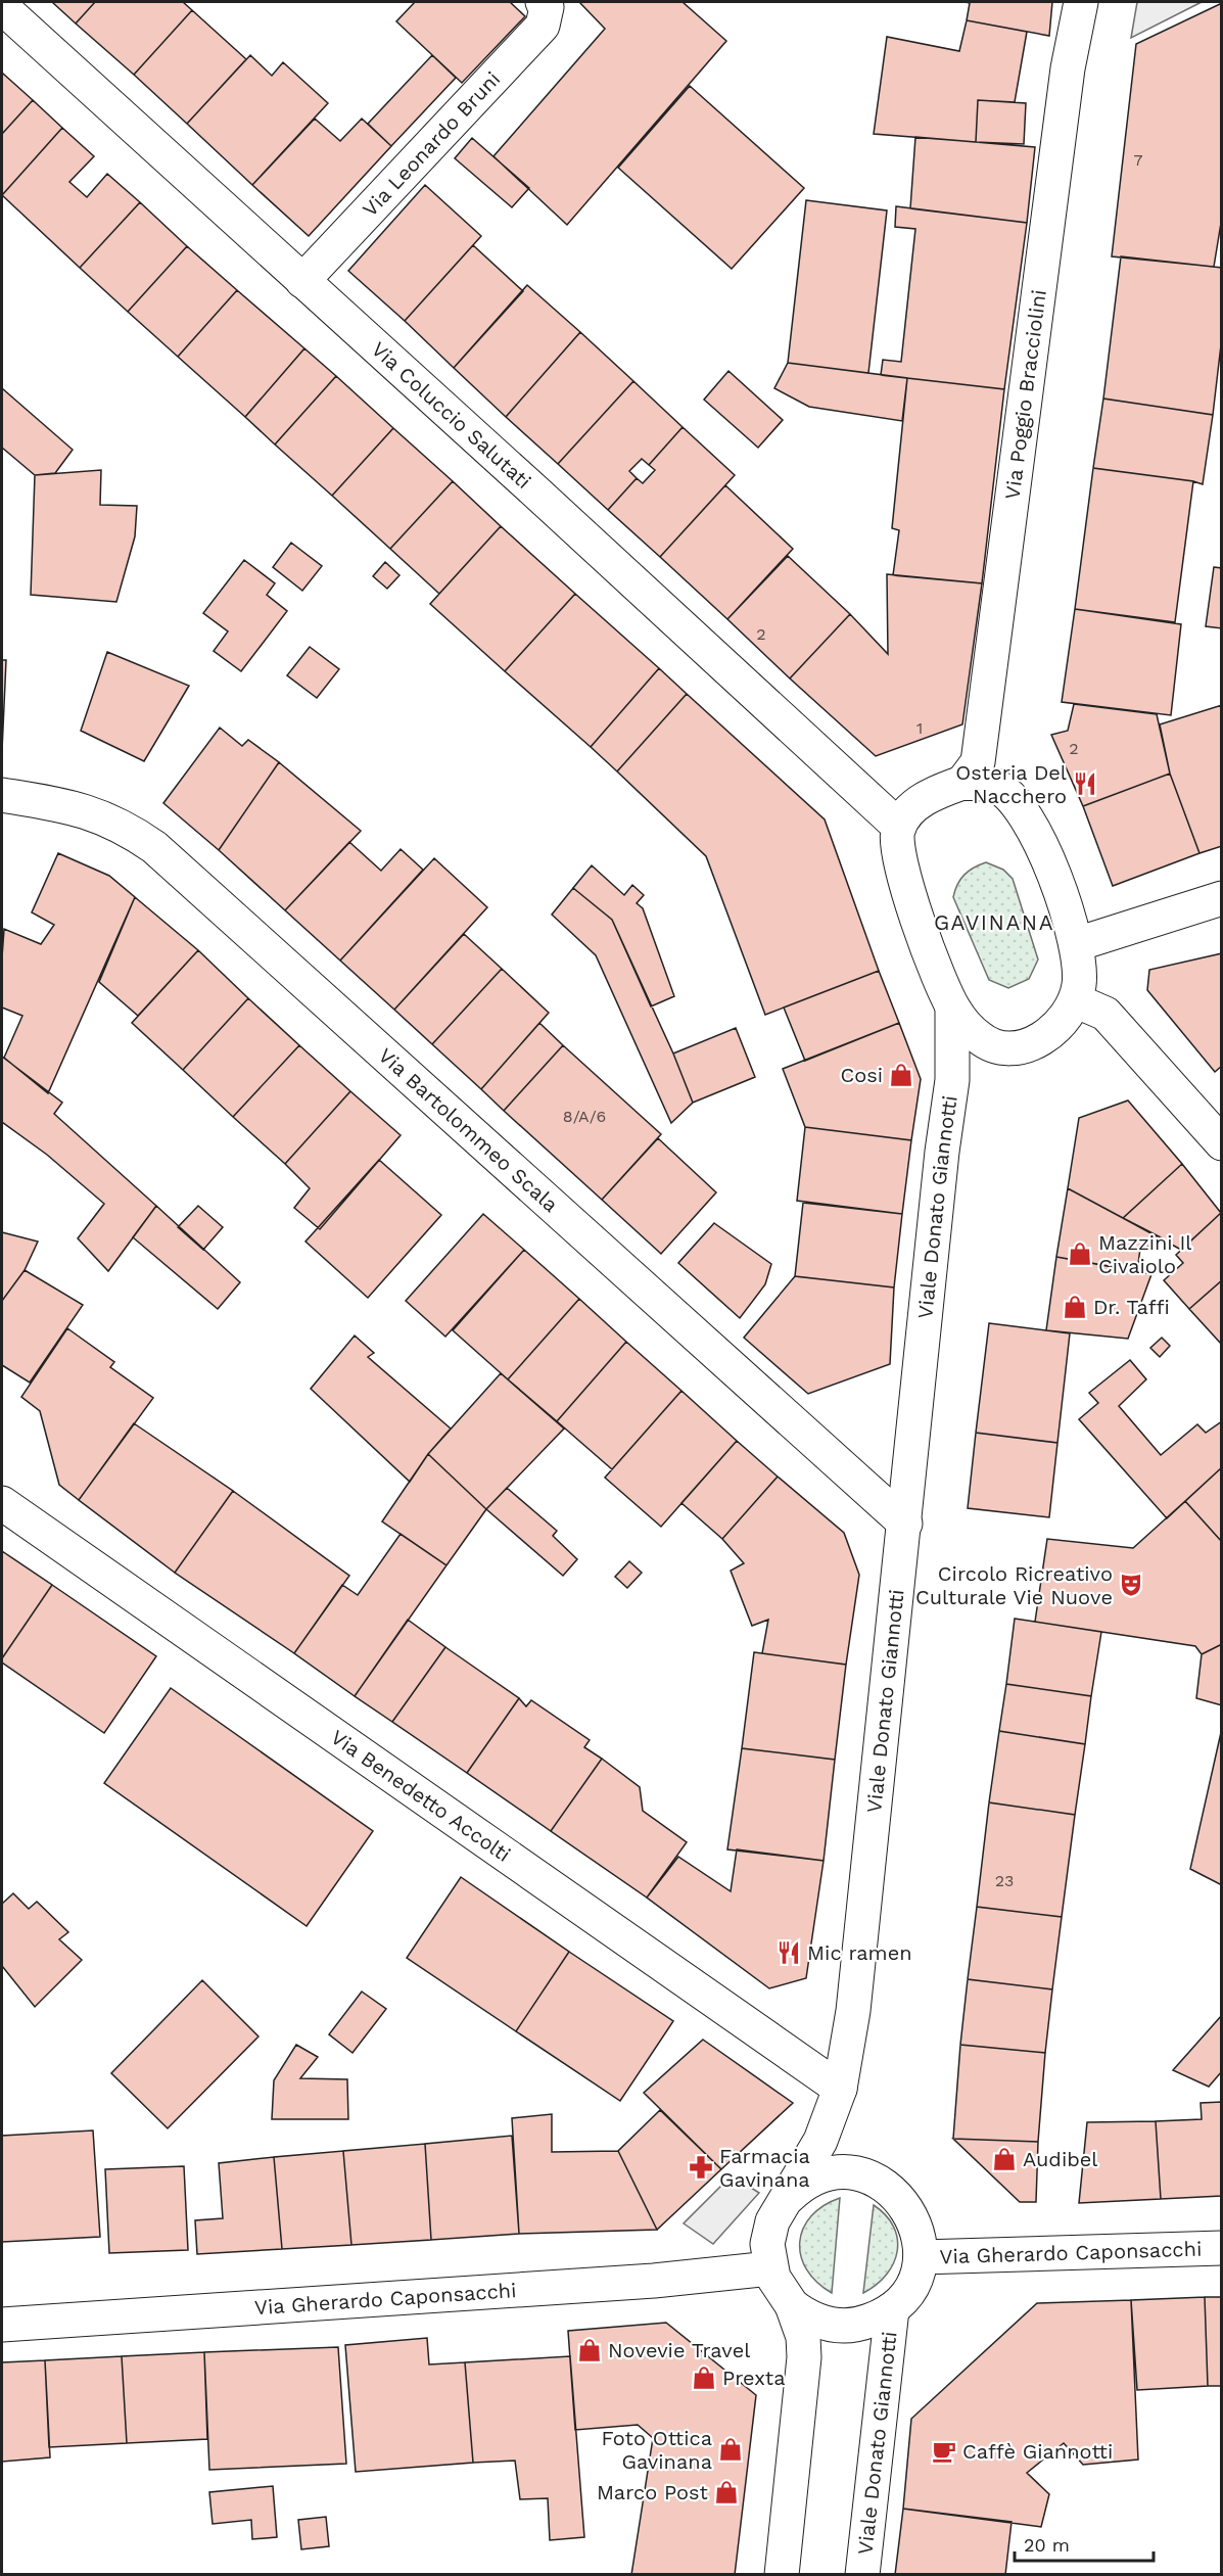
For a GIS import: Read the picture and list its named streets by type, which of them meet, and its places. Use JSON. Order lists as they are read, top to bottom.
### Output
{
  "streets": {
    "street": [
      "Via Leonardo Bruni",
      "Via Poggio Bracciolini",
      "Via Coluccio Salutati",
      "Via Bartolommeo Scala",
      "Viale Donato Giannotti",
      "Via Benedetto Accolti",
      "Via Gherardo Caponsacchi"
    ]
  },
  "crossings": [
    ["Via Leonardo Bruni", "Via Coluccio Salutati"],
    ["Via Bartolommeo Scala", "Viale Donato Giannotti"],
    ["Viale Donato Giannotti", "Via Benedetto Accolti"],
    ["Viale Donato Giannotti", "Via Gherardo Caponsacchi"]
  ],
  "districts": ["GAVINANA"],
  "places": {
    "restaurant": ["Osteria Del Nacchero", "Mic ramen"],
    "shop": [
      "Cosi",
      "Mazzini Il Civaiolo",
      "Dr. Taffi",
      "Audibel",
      "Novevie Travel",
      "Prexta",
      "Foto Ottica Gavinana",
      "Marco Post"
    ],
    "theatre": ["Circolo Ricreativo Culturale Vie Nuove"],
    "pharmacy": ["Farmacia Gavinana"],
    "cafe": ["Caffè Giannotti"]
  },
  "house_numbers": [
    "7",
    "2",
    "1",
    "2",
    "8/A/6",
    "23"
  ],
  "scale_bar": "20 m"
}
